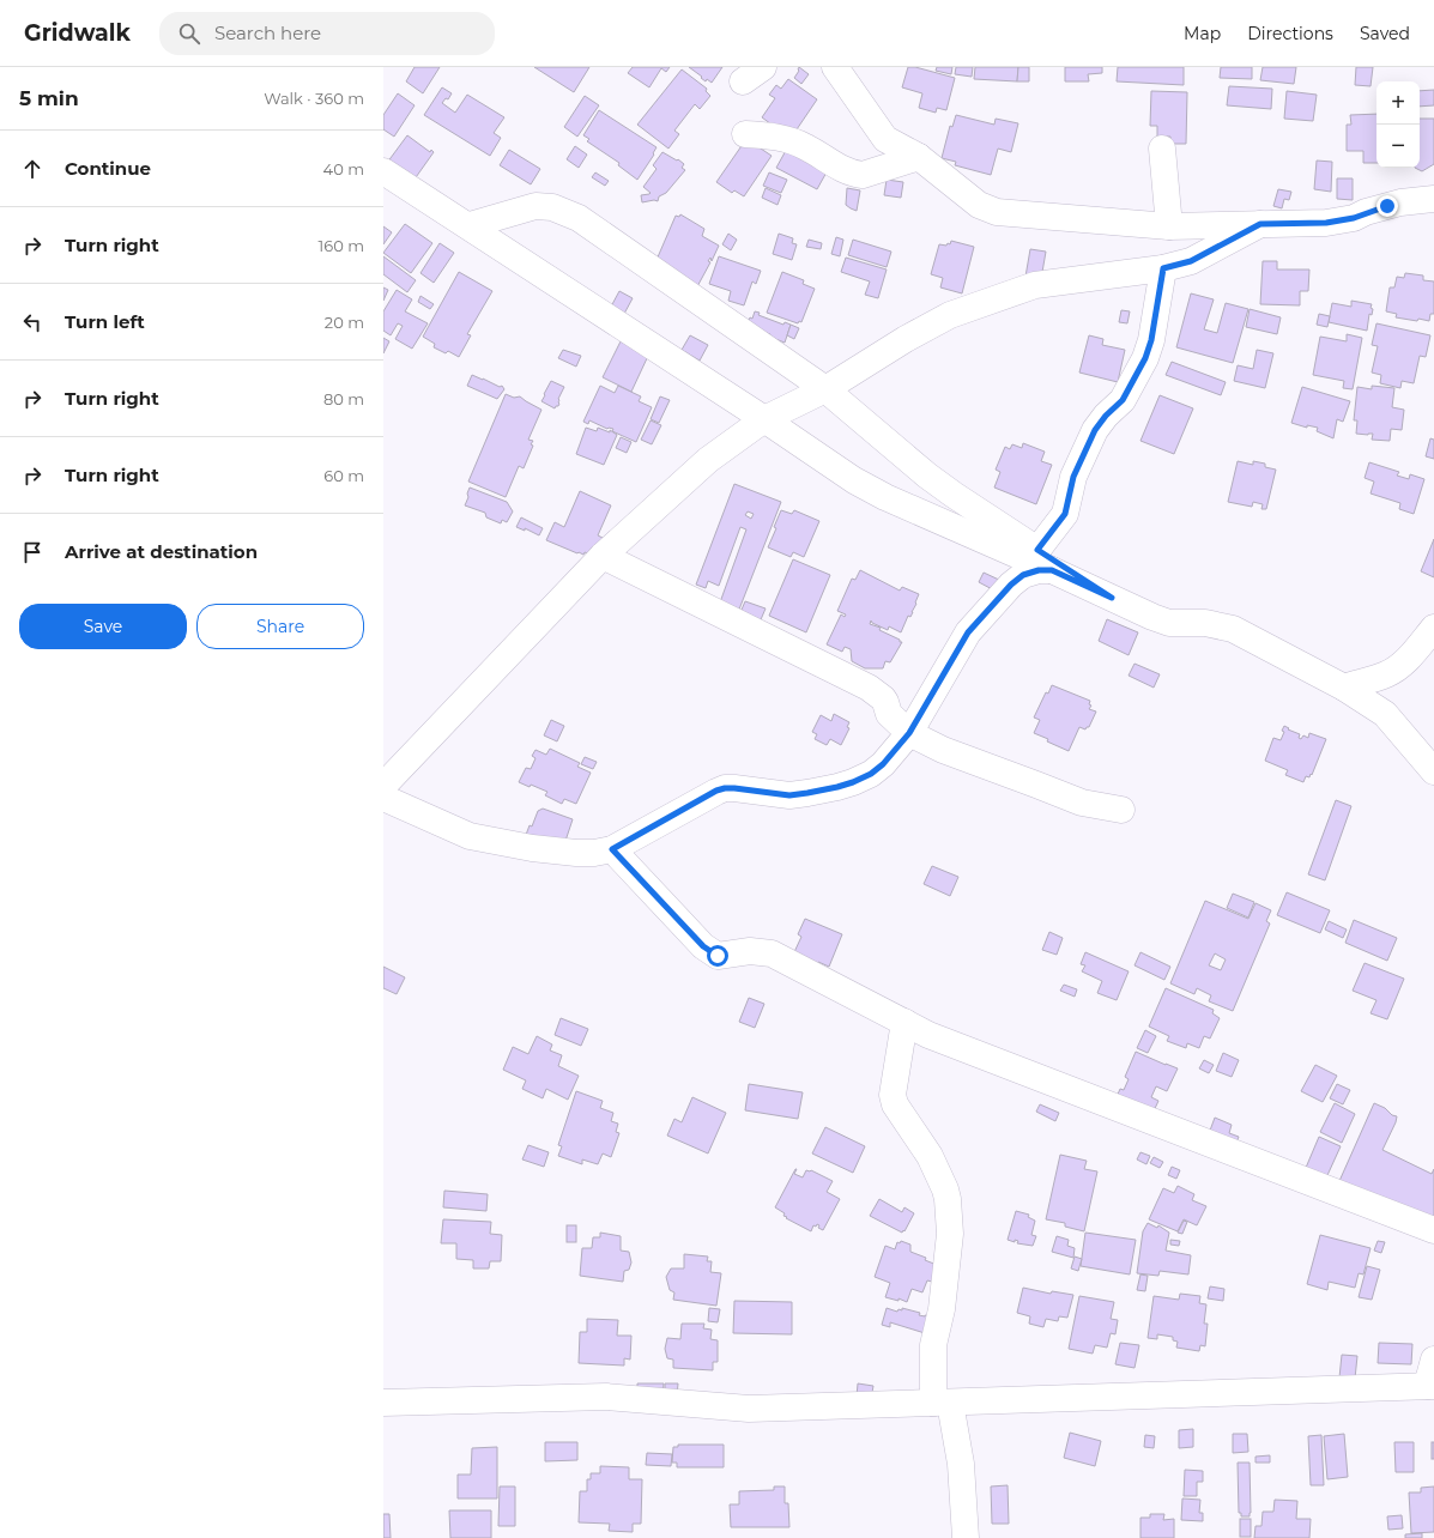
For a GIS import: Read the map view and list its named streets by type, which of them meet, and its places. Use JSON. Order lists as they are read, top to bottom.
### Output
{
  "page": {
    "header": "Gridwalk",
    "search": "Search here",
    "nav": ["Map", "Directions", "Saved"],
    "heading": ["5 min", "Walk · 360 m"],
    "map_buttons": ["+", "−"],
    "list": [
      ["Continue", "40 m"],
      ["Turn right", "160 m"],
      ["Turn left", "20 m"],
      ["Turn right", "80 m"],
      ["Turn right", "60 m"],
      "Arrive at destination"
    ],
    "buttons": ["Save", "Share"]
  }
}
